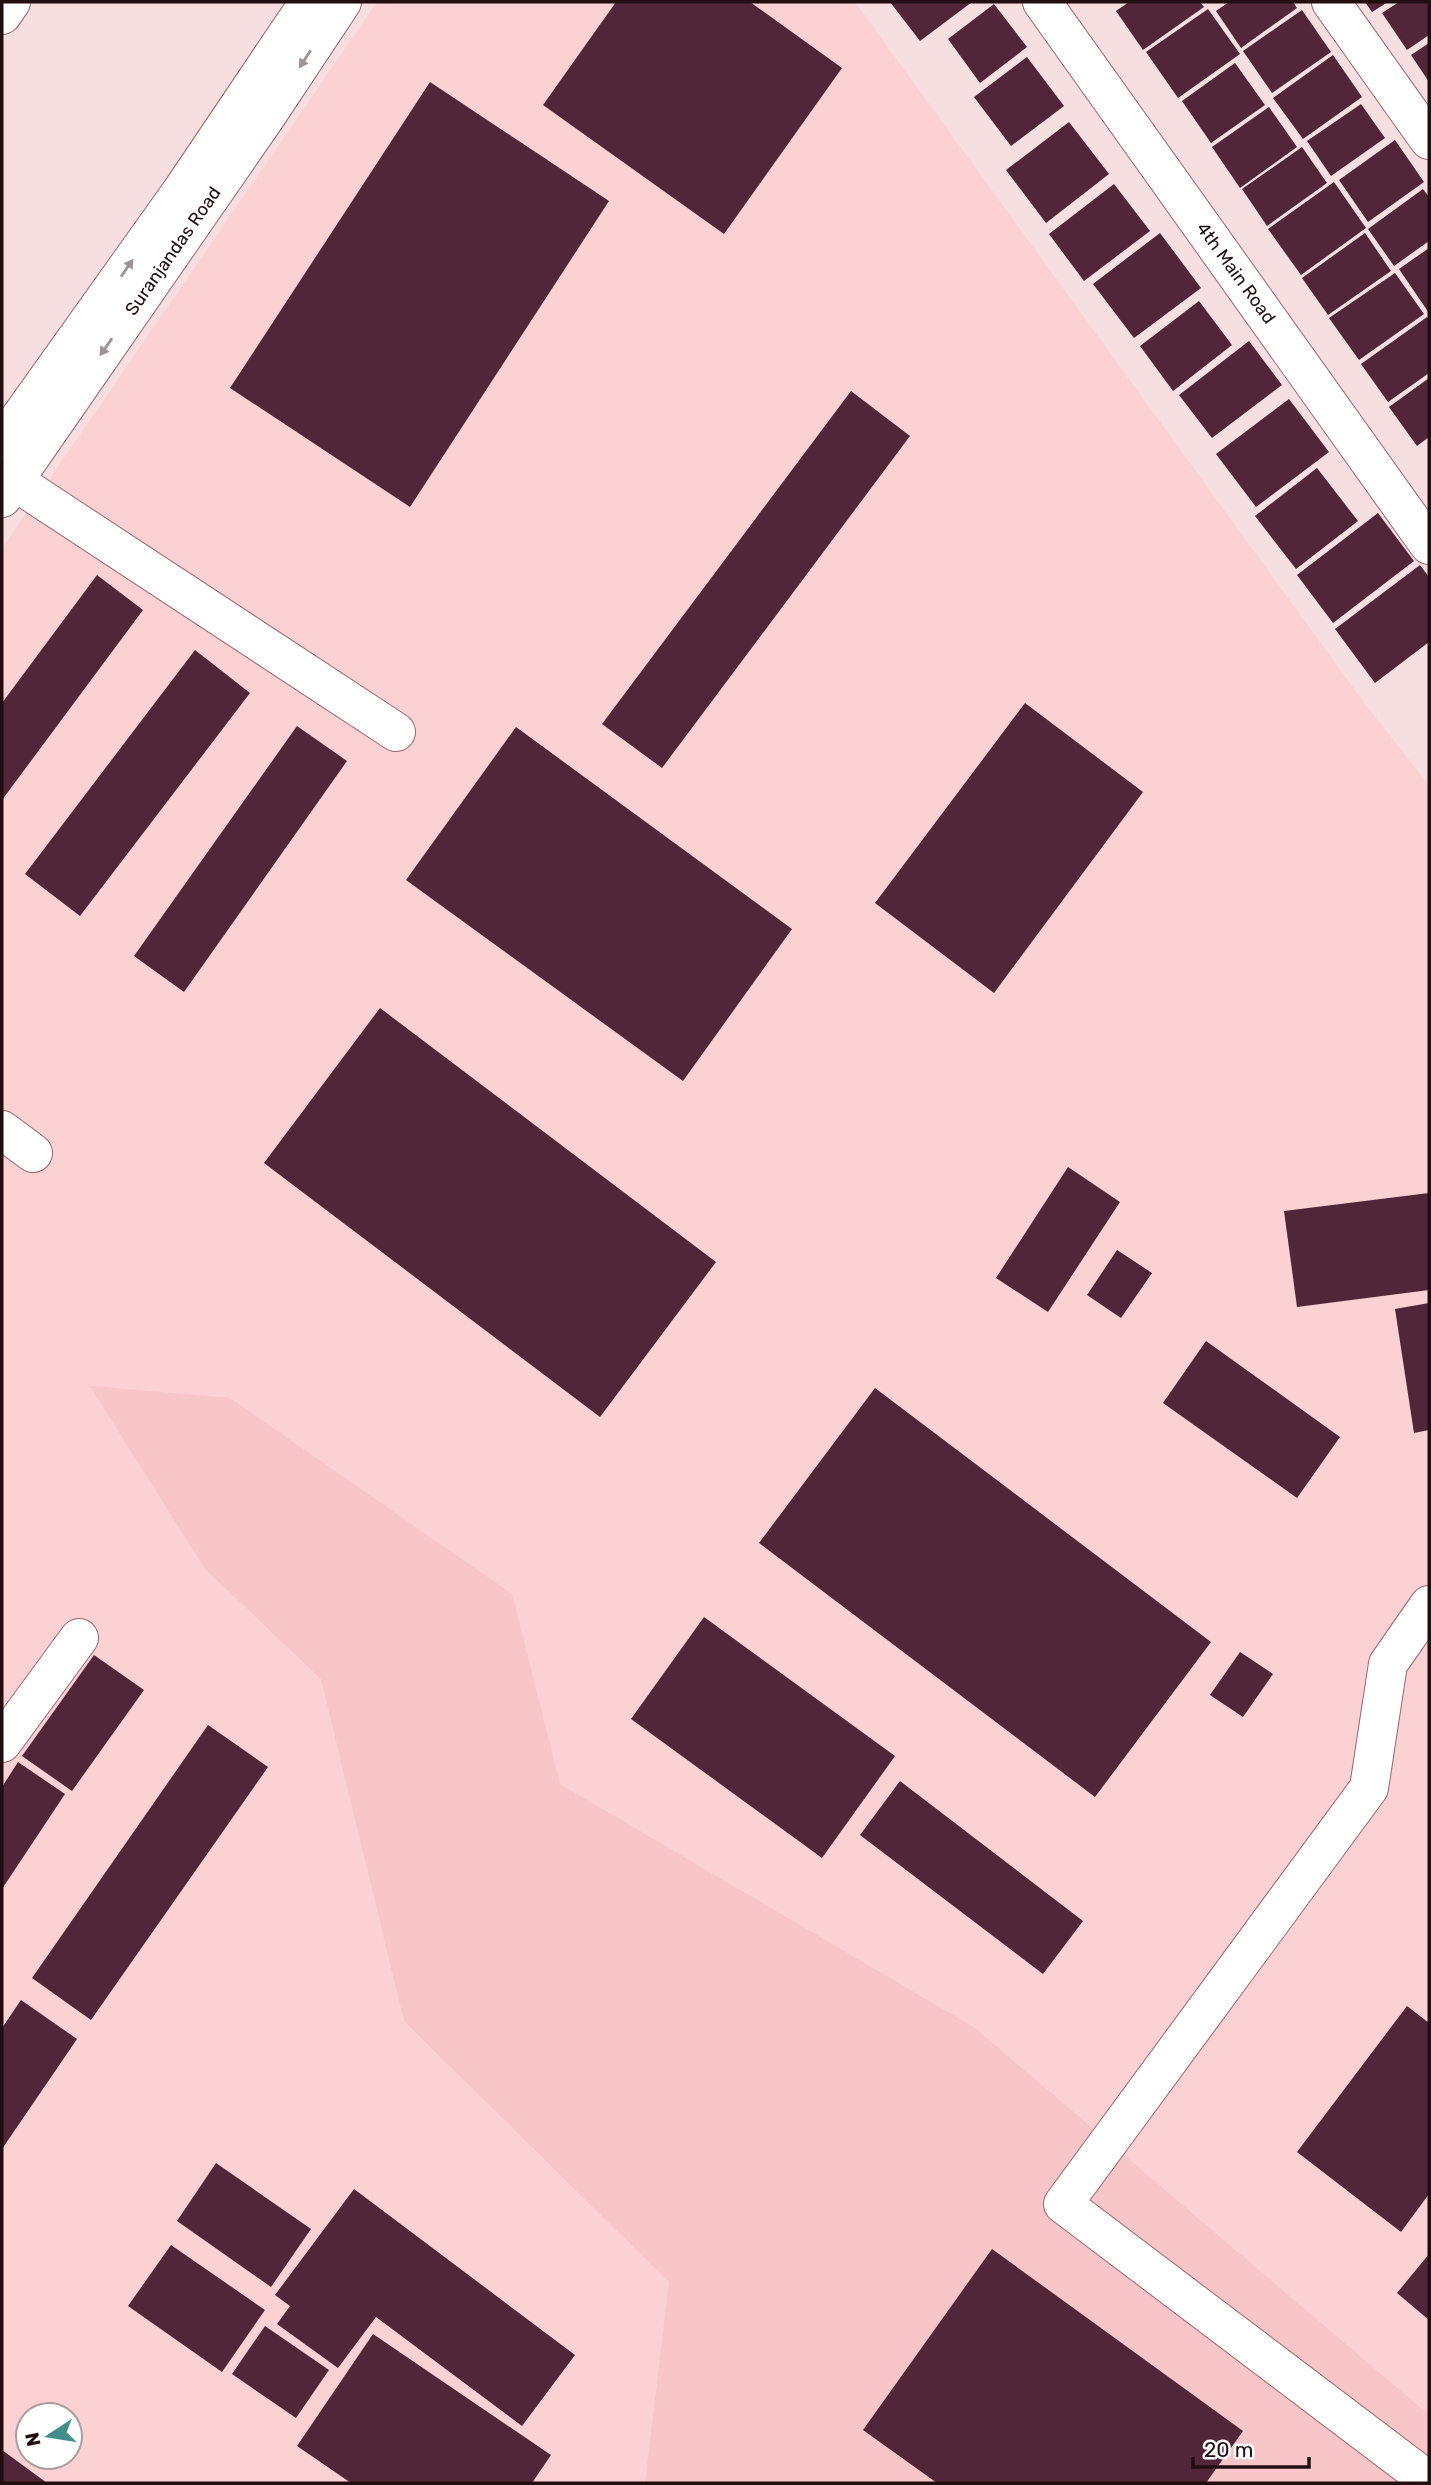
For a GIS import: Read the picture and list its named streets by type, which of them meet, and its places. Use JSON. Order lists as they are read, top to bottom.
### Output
{
  "streets": {
    "main road": ["Suranjandas Road", "4th Main Road"]
  },
  "scale_bar": "20 m",
  "north": "left"
}
